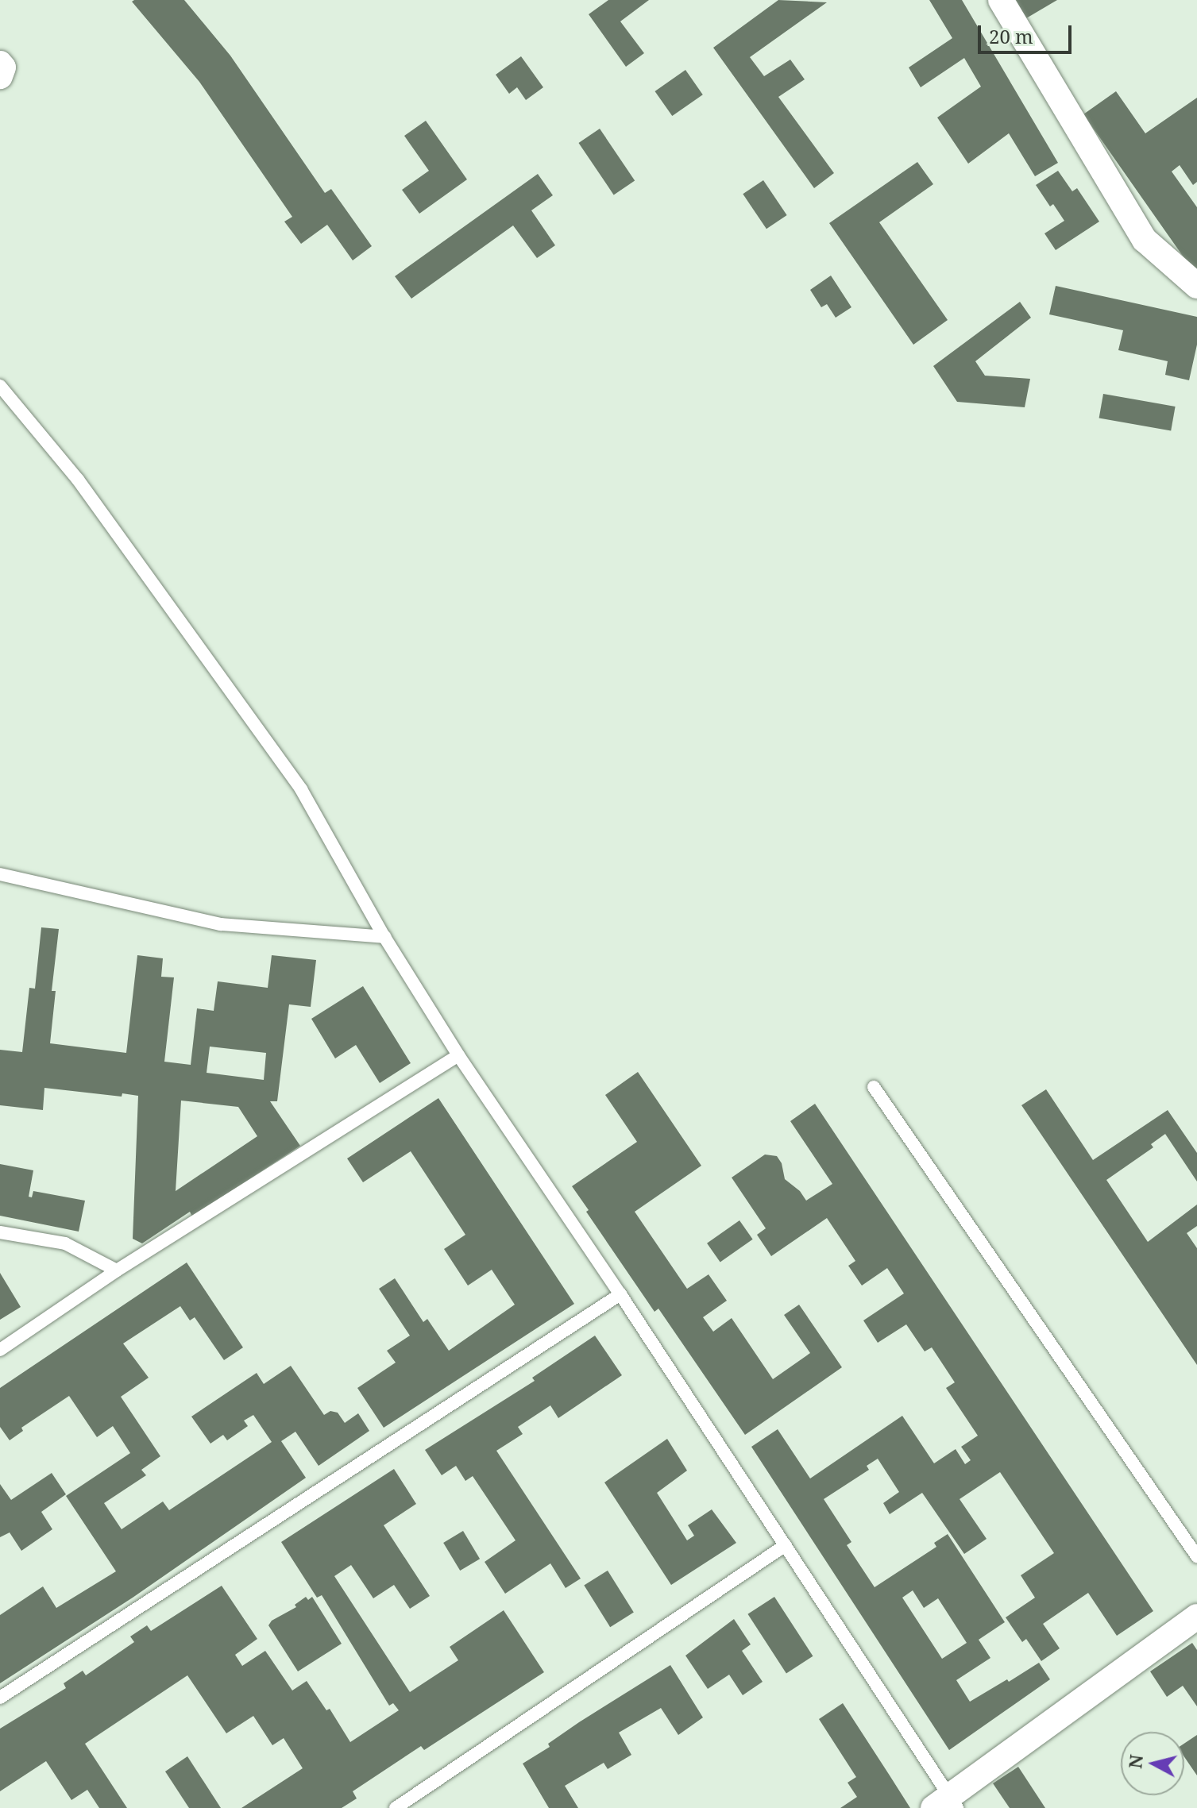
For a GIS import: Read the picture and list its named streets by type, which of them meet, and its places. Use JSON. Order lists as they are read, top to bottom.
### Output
{
  "scale_bar": "20 m",
  "north": "left"
}
